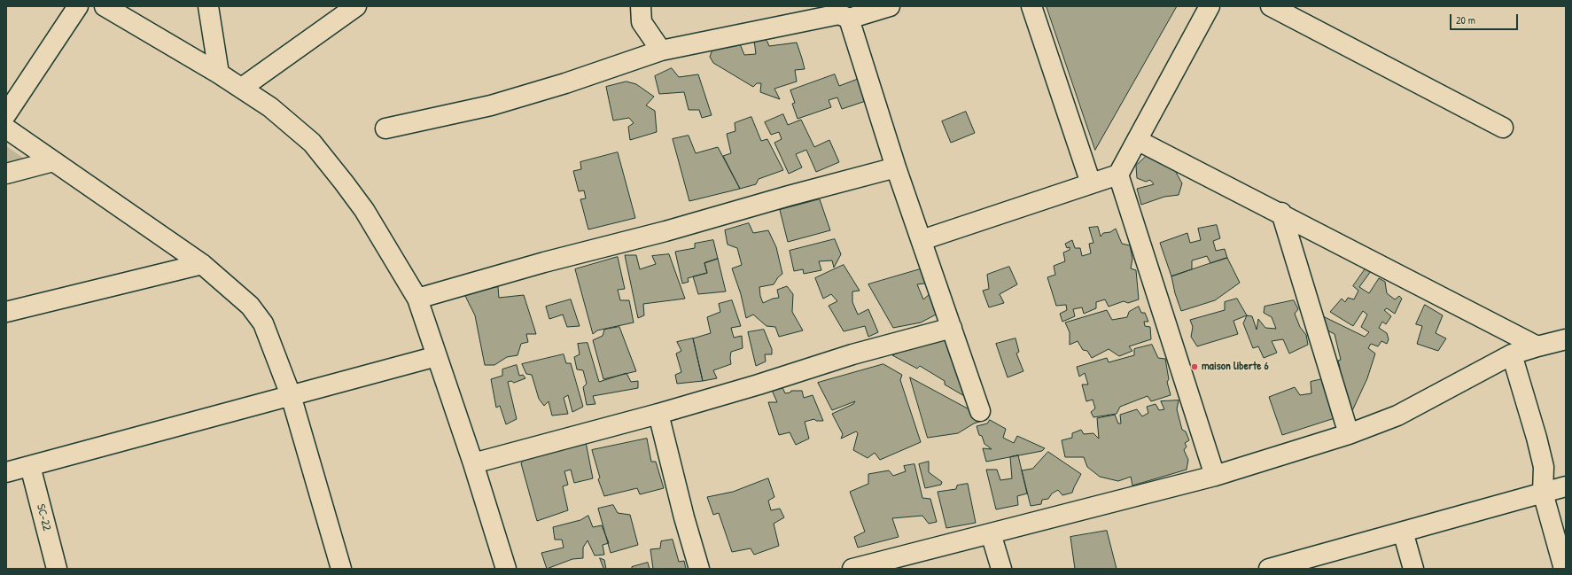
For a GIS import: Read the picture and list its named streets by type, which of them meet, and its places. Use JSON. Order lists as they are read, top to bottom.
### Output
{
  "streets": {
    "street": ["SC-22"]
  },
  "places": ["maison liberte 6"],
  "scale_bar": "20 m"
}
